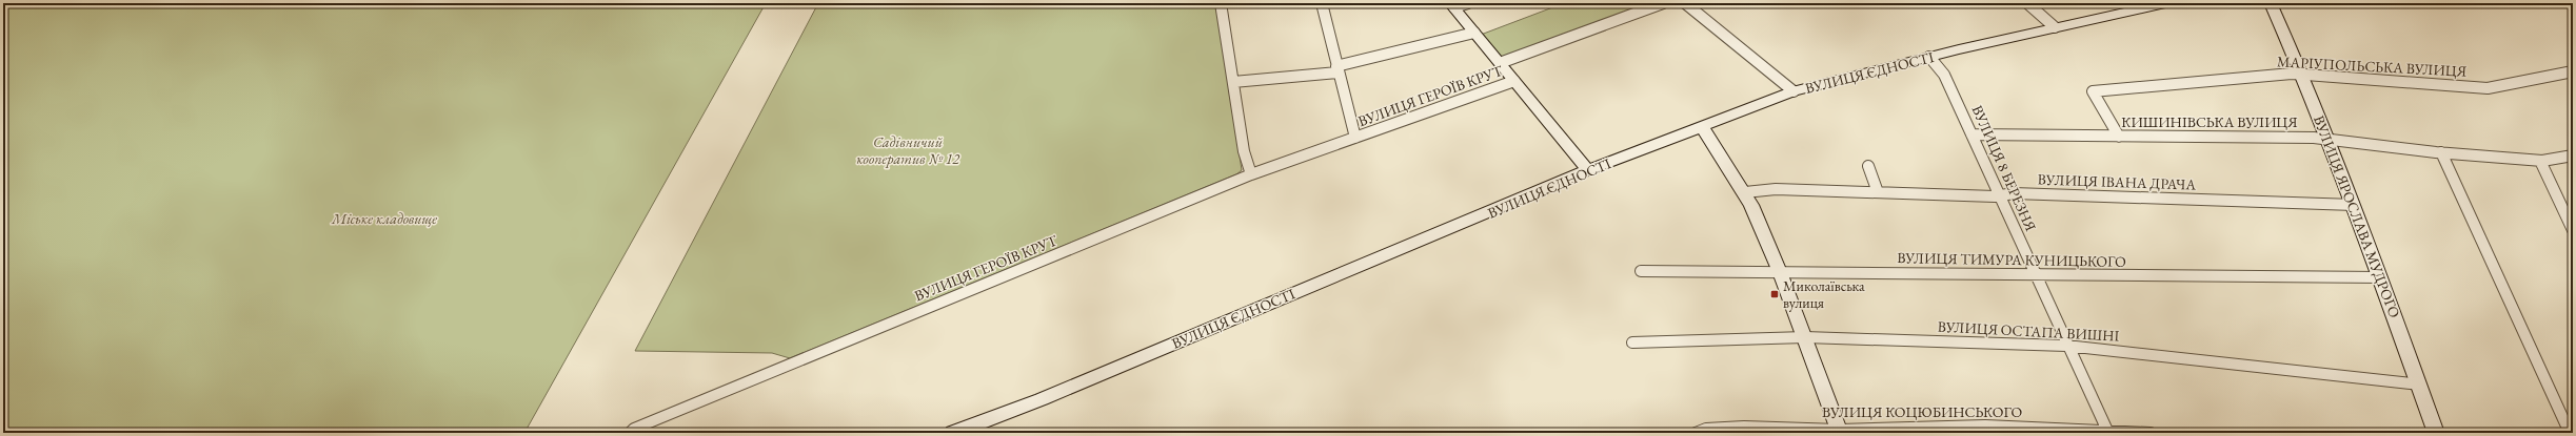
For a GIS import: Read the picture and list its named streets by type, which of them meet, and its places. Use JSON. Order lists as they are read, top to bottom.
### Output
{
  "streets": {
    "main road": ["ВУЛИЦЯ ЄДНОСТІ", "ВУЛИЦЯ ЯРОСЛАВА МУДРОГО"],
    "street": [
      "МАРІУПОЛЬСЬКА ВУЛИЦЯ",
      "ВУЛИЦЯ ГЕРОЇВ КРУТ",
      "КИШИНІВСЬКА ВУЛИЦЯ",
      "ВУЛИЦЯ 8 БЕРЕЗНЯ",
      "ВУЛИЦЯ ІВАНА ДРАЧА",
      "ВУЛИЦЯ ТИМУРА КУНИЦЬКОГО",
      "ВУЛИЦЯ ОСТАПА ВИШНІ",
      "ВУЛИЦЯ КОЦЮБИНСЬКОГО"
    ]
  },
  "crossings": [
    ["МАРІУПОЛЬСЬКА ВУЛИЦЯ", "КИШИНІВСЬКА ВУЛИЦЯ"],
    ["МАРІУПОЛЬСЬКА ВУЛИЦЯ", "ВУЛИЦЯ ЯРОСЛАВА МУДРОГО"],
    ["ВУЛИЦЯ ЄДНОСТІ", "ВУЛИЦЯ 8 БЕРЕЗНЯ"],
    ["КИШИНІВСЬКА ВУЛИЦЯ", "ВУЛИЦЯ 8 БЕРЕЗНЯ"],
    ["КИШИНІВСЬКА ВУЛИЦЯ", "ВУЛИЦЯ ЯРОСЛАВА МУДРОГО"],
    ["ВУЛИЦЯ 8 БЕРЕЗНЯ", "ВУЛИЦЯ ІВАНА ДРАЧА"],
    ["ВУЛИЦЯ 8 БЕРЕЗНЯ", "ВУЛИЦЯ ТИМУРА КУНИЦЬКОГО"],
    ["ВУЛИЦЯ 8 БЕРЕЗНЯ", "ВУЛИЦЯ ОСТАПА ВИШНІ"],
    ["ВУЛИЦЯ 8 БЕРЕЗНЯ", "ВУЛИЦЯ КОЦЮБИНСЬКОГО"],
    ["ВУЛИЦЯ ІВАНА ДРАЧА", "ВУЛИЦЯ ЯРОСЛАВА МУДРОГО"],
    ["ВУЛИЦЯ ЯРОСЛАВА МУДРОГО", "ВУЛИЦЯ ТИМУРА КУНИЦЬКОГО"],
    ["ВУЛИЦЯ ЯРОСЛАВА МУДРОГО", "ВУЛИЦЯ ОСТАПА ВИШНІ"]
  ],
  "parks": ["Садівничий кооператив № 12", "Міське кладовище"],
  "places": {
    "transit": ["Миколаївська вулиця"]
  }
}
